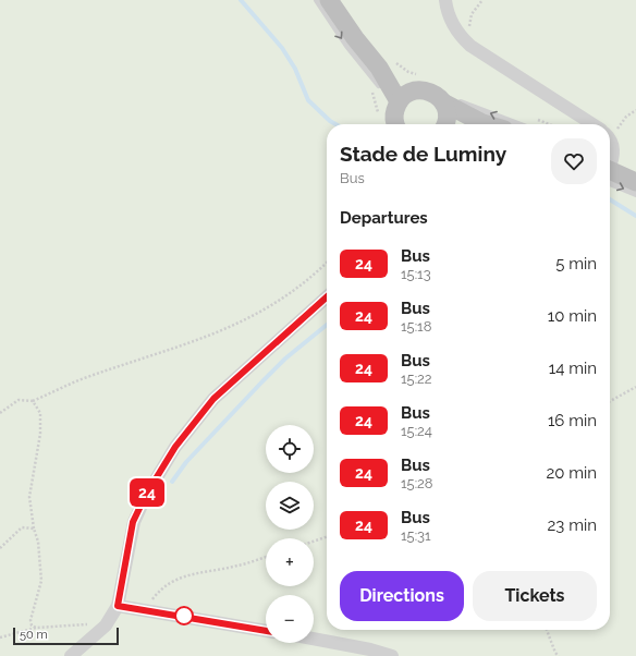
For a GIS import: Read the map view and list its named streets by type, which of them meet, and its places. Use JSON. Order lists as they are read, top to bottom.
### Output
{
  "lines": ["bus line 24"],
  "scale_bar": "50 m",
  "page": {
    "on_map": "24",
    "heading": [
      ["Stade de Luminy", "Bus"],
      "Departures"
    ],
    "list": [
      {
        "mark": "24",
        "name": "Bus",
        "note": "15:13",
        "value": "5 min"
      },
      {
        "mark": "24",
        "name": "Bus",
        "note": "15:18",
        "value": "10 min"
      },
      {
        "mark": "24",
        "name": "Bus",
        "note": "15:22",
        "value": "14 min"
      },
      {
        "mark": "24",
        "name": "Bus",
        "note": "15:24",
        "value": "16 min"
      },
      {
        "mark": "24",
        "name": "Bus",
        "note": "15:28",
        "value": "20 min"
      },
      {
        "mark": "24",
        "name": "Bus",
        "note": "15:31",
        "value": "23 min"
      }
    ],
    "map_buttons": ["+", "−"],
    "buttons": ["Directions", "Tickets"],
    "scale": "50 m"
  }
}
